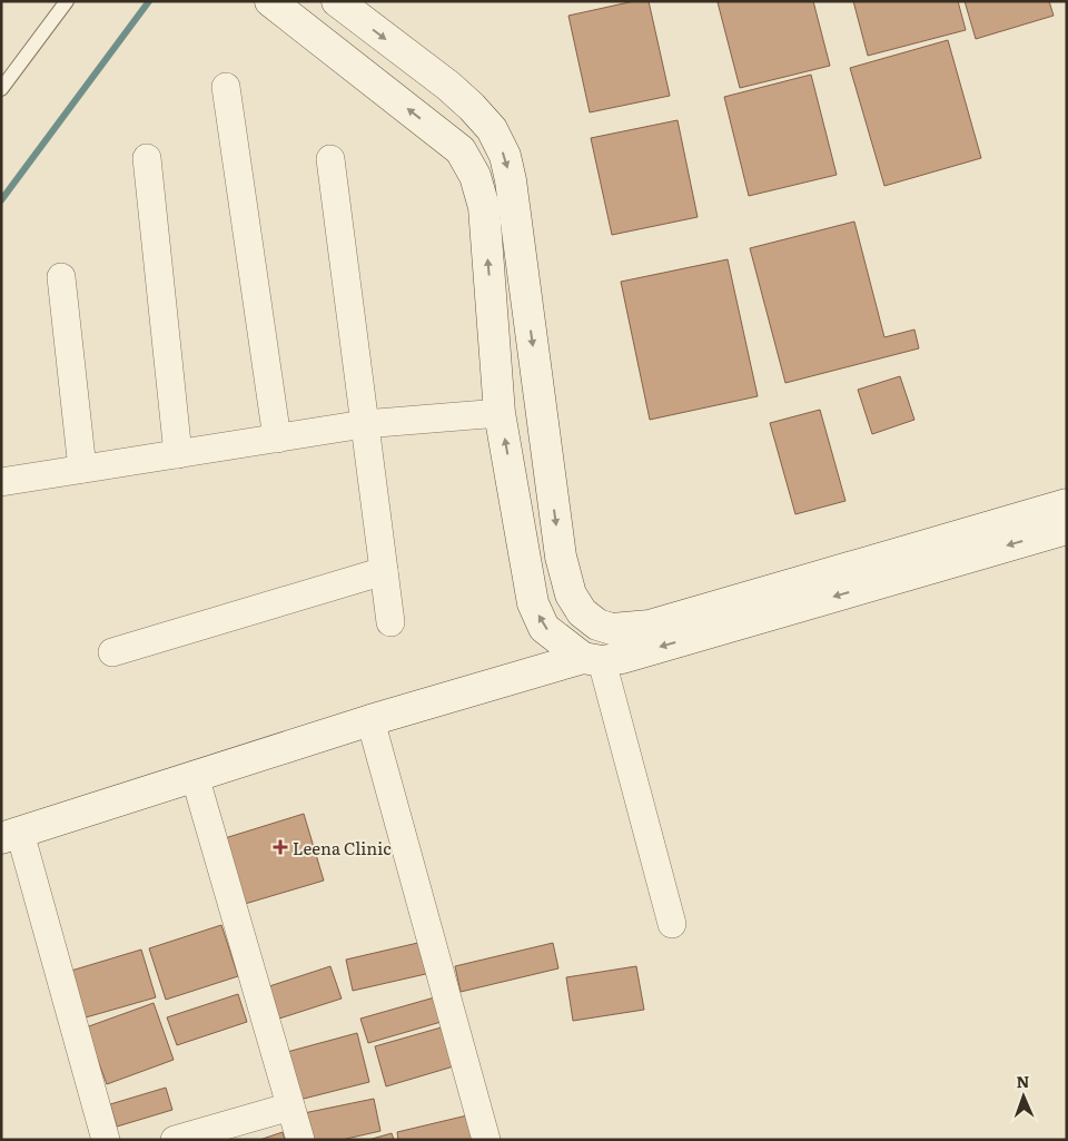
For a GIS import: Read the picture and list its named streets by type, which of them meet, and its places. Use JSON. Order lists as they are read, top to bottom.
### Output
{
  "places": {
    "health": ["Leena Clinic"]
  },
  "north": "top"
}
